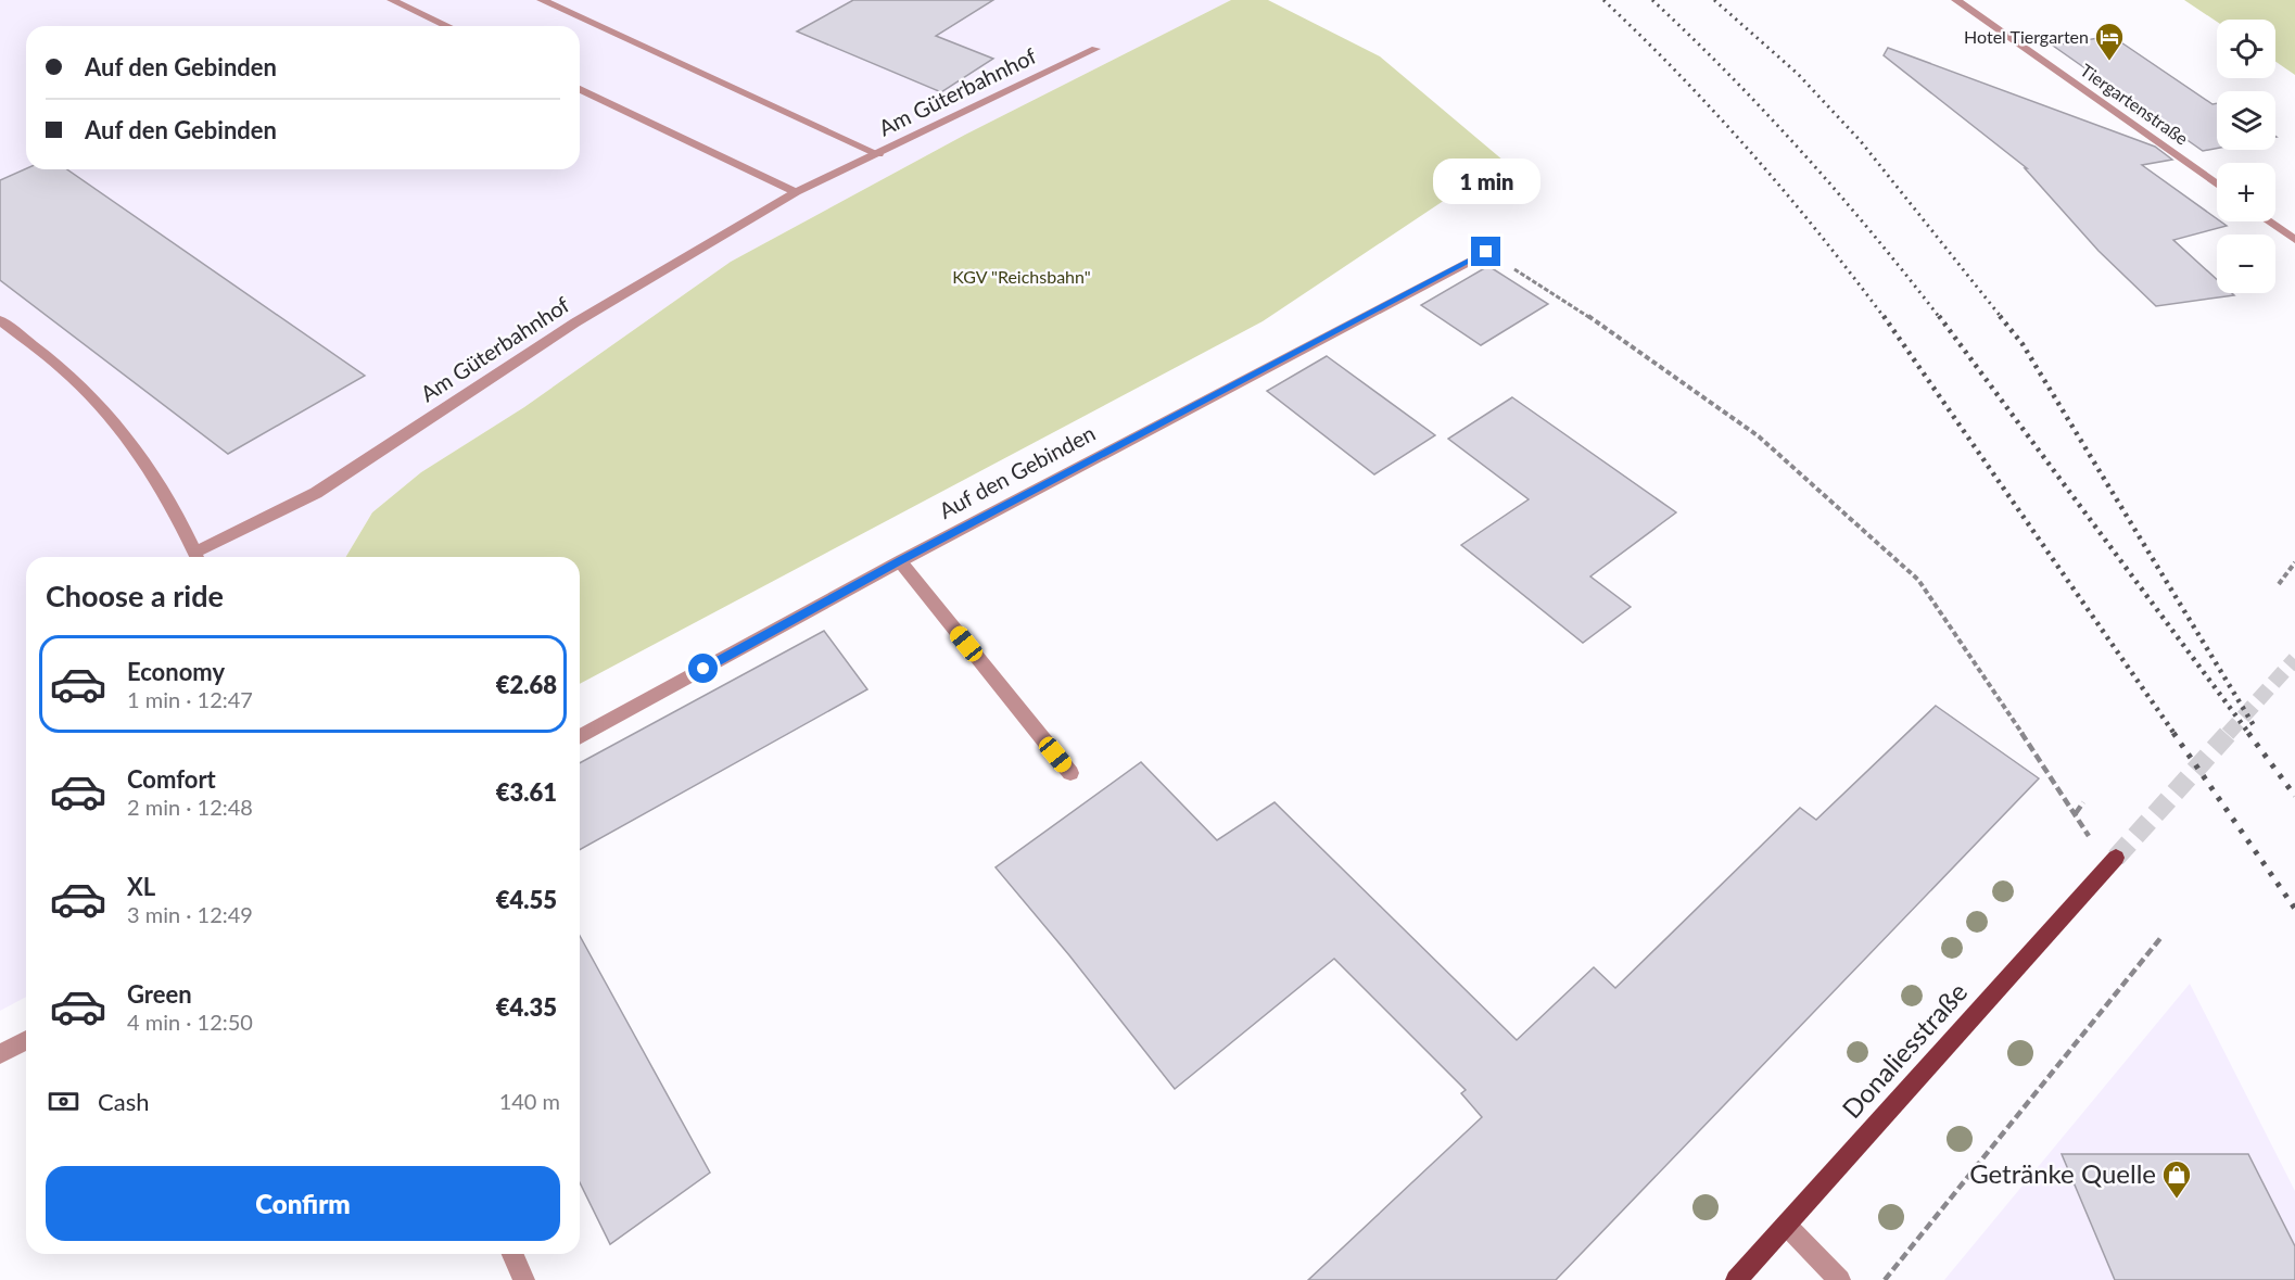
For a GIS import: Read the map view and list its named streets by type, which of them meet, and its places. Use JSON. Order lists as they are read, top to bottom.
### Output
{
  "streets": {
    "main road": ["Donaliesstraße"],
    "street": ["Am Güterbahnhof", "Tiergartenstraße", "Auf den Gebinden"]
  },
  "parks": ["KGV \"Reichsbahn\""],
  "places": {
    "hotel": ["Hotel Tiergarten"],
    "shop": ["Getränke Quelle"]
  },
  "page": {
    "map_buttons": ["+", "−"],
    "banner": ["Auf den Gebinden", "Auf den Gebinden"],
    "bubble": "1 min",
    "heading": "Choose a ride",
    "list": [
      {
        "name": "Economy",
        "note": "1 min · 12:47",
        "value": "€2.68"
      },
      {
        "name": "Comfort",
        "note": "2 min · 12:48",
        "value": "€3.61"
      },
      {
        "name": "XL",
        "note": "3 min · 12:49",
        "value": "€4.55"
      },
      {
        "name": "Green",
        "note": "4 min · 12:50",
        "value": "€4.35"
      }
    ],
    "pay": ["Cash", "140 m"],
    "buttons": "Confirm"
  }
}
